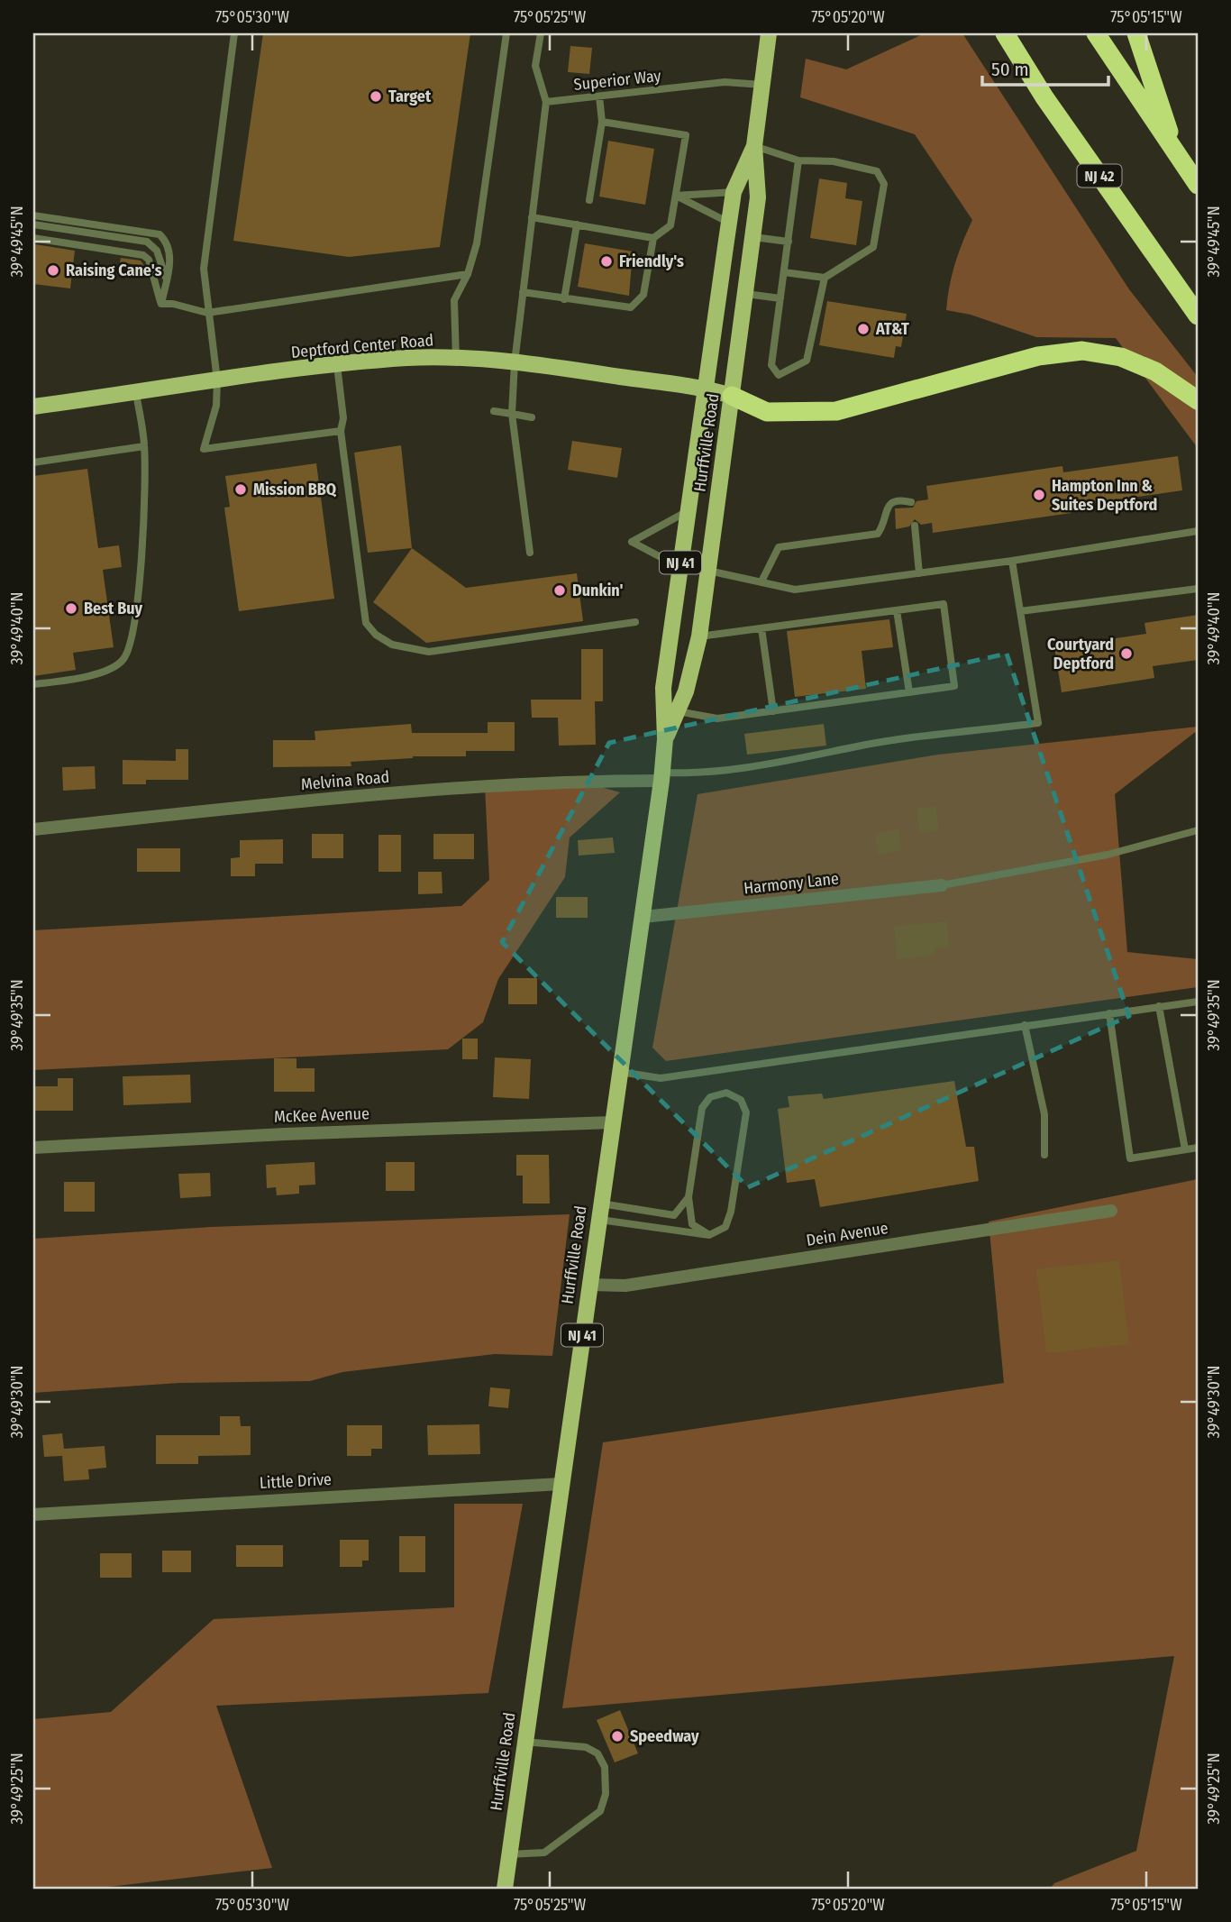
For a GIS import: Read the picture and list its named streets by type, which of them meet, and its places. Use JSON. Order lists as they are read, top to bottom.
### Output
{
  "streets": {
    "highway": ["NJ 42"],
    "main road": ["Deptford Center Road", "Hurffville Road", "NJ 41"],
    "street": [
      "Melvina Road",
      "Harmony Lane",
      "McKee Avenue",
      "Dein Avenue",
      "Little Drive"
    ],
    "lane": ["Superior Way"]
  },
  "crossings": [
    ["Superior Way", "Hurffville Road"],
    ["Deptford Center Road", "Hurffville Road"],
    ["Hurffville Road", "Melvina Road"],
    ["Hurffville Road", "Harmony Lane"],
    ["Hurffville Road", "McKee Avenue"],
    ["Hurffville Road", "Dein Avenue"],
    ["Hurffville Road", "Little Drive"]
  ],
  "places": [
    "Target",
    "Friendly's",
    "Raising Cane's",
    "AT&T",
    "Mission BBQ",
    "Hampton Inn & Suites Deptford",
    "Dunkin'",
    "Best Buy",
    "Courtyard Deptford",
    "Speedway"
  ],
  "scale_bar": "50 m",
  "coordinates": [
    "75°05'30\"W",
    "75°05'25\"W",
    "75°05'20\"W",
    "75°05'15\"W",
    "39°49'45\"N",
    "39°49'40\"N",
    "39°49'35\"N",
    "39°49'30\"N",
    "39°49'25\"N"
  ]
}
